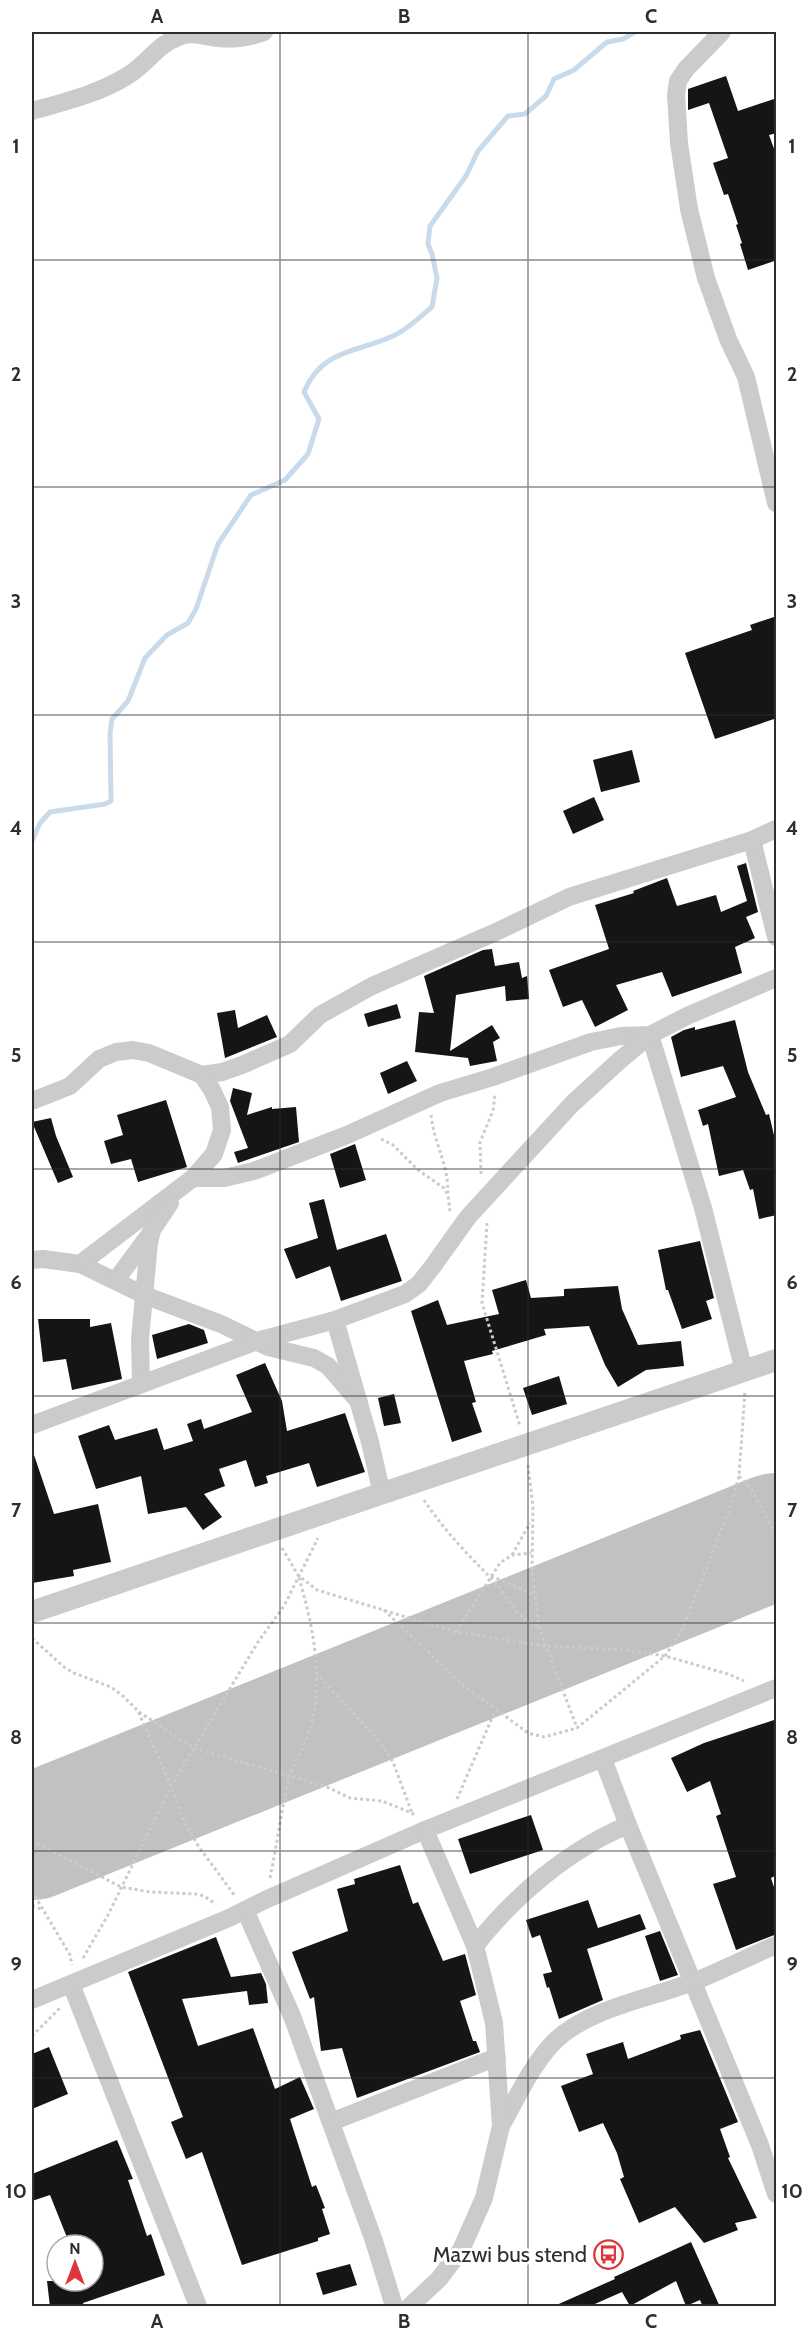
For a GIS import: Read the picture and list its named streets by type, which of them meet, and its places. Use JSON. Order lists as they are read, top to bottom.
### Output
{
  "places": {
    "bus stop": ["Mazwi bus stend"]
  },
  "north": "top",
  "grid": {
    "columns": ["A", "B", "C"],
    "rows": [
      "1",
      "2",
      "3",
      "4",
      "5",
      "6",
      "7",
      "8",
      "9",
      "10"
    ]
  }
}
